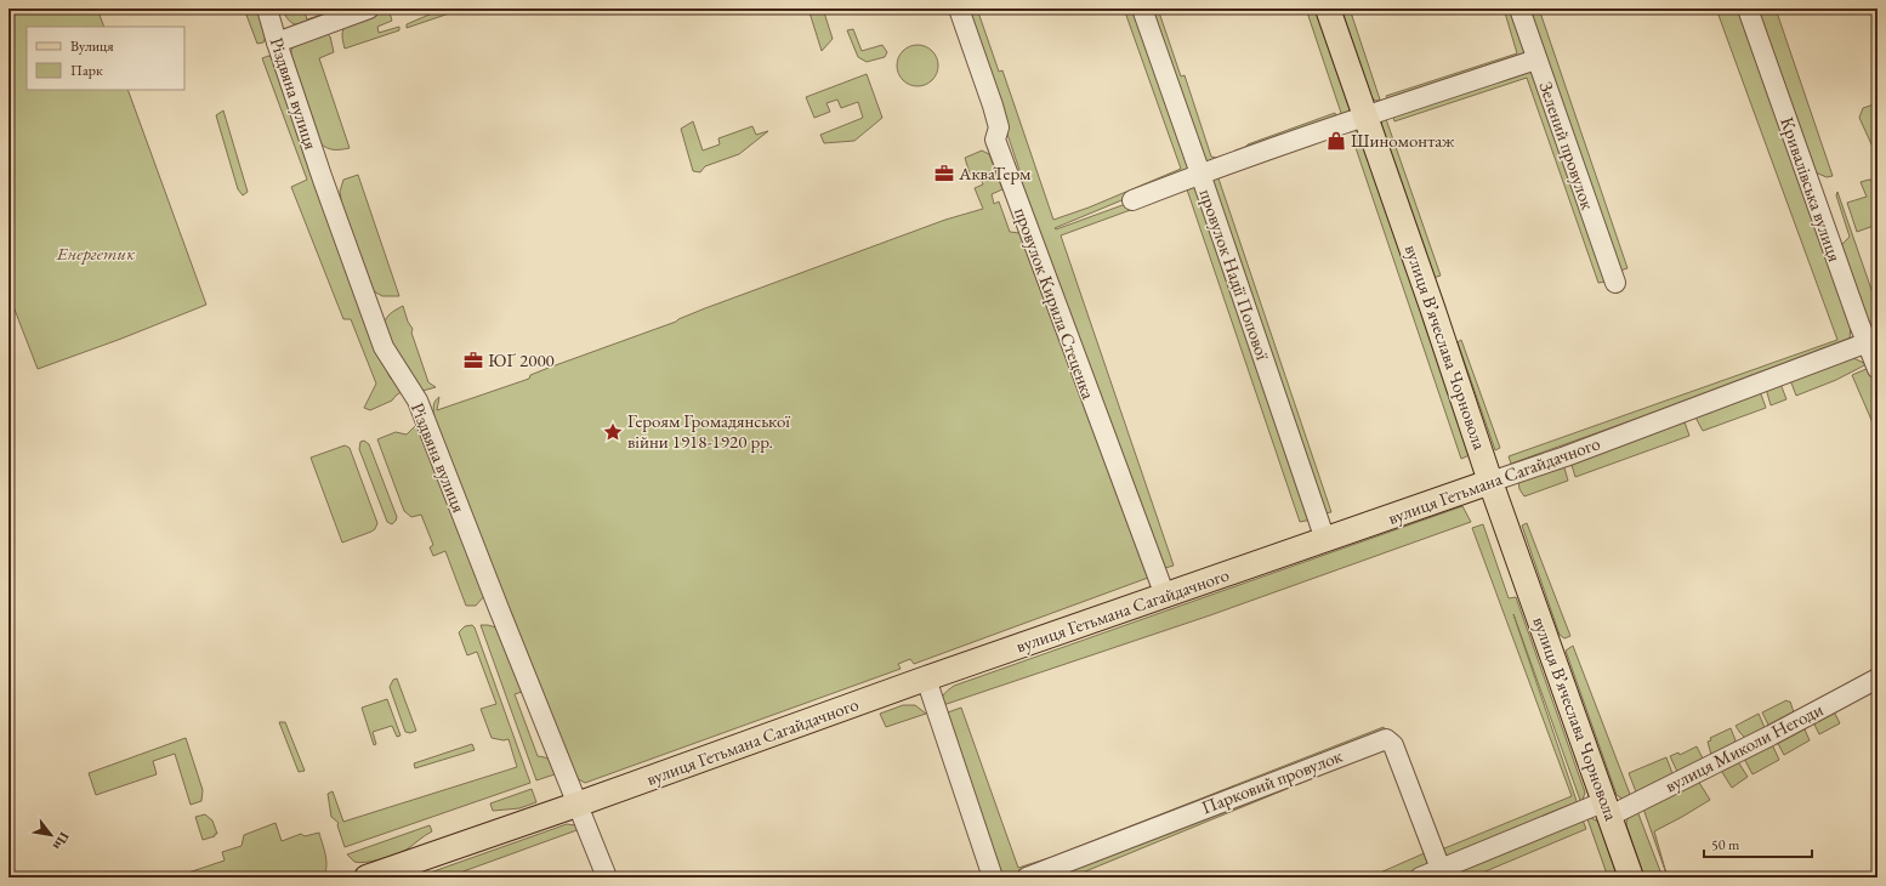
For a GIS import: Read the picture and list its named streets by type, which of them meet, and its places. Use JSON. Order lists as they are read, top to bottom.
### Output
{
  "streets": {
    "main road": ["вулиця Вʼячеслава Чорновола", "вулиця Гетьмана Сагайдачного"],
    "street": [
      "Різдвяна вулиця",
      "Зелений провулок",
      "Кривалівська вулиця",
      "провулок Надії Попової",
      "провулок Кирила Стеценка",
      "вулиця Миколи Негоди",
      "Парковий провулок"
    ]
  },
  "crossings": [
    ["Різдвяна вулиця", "вулиця Гетьмана Сагайдачного"],
    ["Кривалівська вулиця", "вулиця Гетьмана Сагайдачного"],
    ["провулок Надії Попової", "вулиця Гетьмана Сагайдачного"],
    ["провулок Кирила Стеценка", "вулиця Гетьмана Сагайдачного"],
    ["вулиця Вʼячеслава Чорновола", "вулиця Гетьмана Сагайдачного"],
    ["вулиця Вʼячеслава Чорновола", "вулиця Миколи Негоди"],
    ["вулиця Миколи Негоди", "Парковий провулок"]
  ],
  "parks": ["Енергетик"],
  "places": {
    "shop": ["Шиномонтаж"],
    "office": ["АкваТерм", "ЮҐ 2000"],
    "place": ["Героям Громадянської війни 1918-1920 рр."]
  },
  "legend": ["Вулиця", "Парк"],
  "scale_bar": "50 m",
  "north": "bottom right"
}
